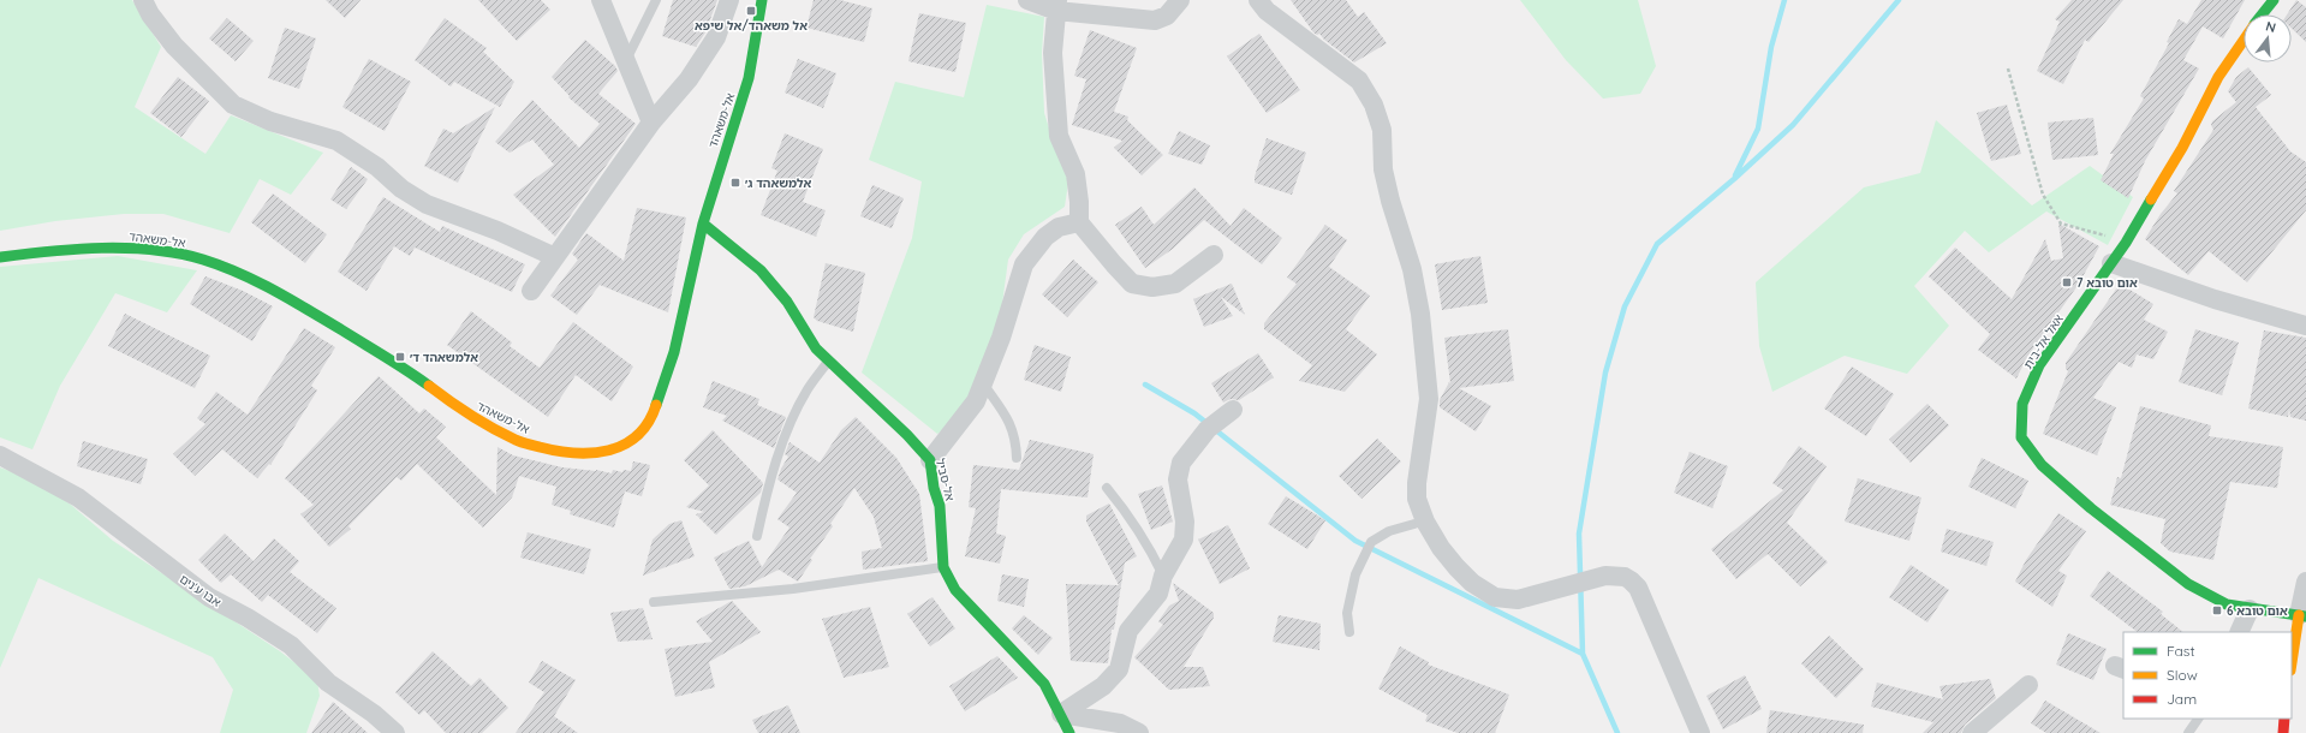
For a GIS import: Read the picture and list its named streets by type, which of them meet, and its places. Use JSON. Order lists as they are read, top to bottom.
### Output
{
  "streets": {
    "street": [
      "אל-משאהד",
      "אאל אל-בית",
      "אל-סביל",
      "אבו ע'נים"
    ]
  },
  "crossings": [
    ["אל-משאהד", "אל-סביל"]
  ],
  "places": {
    "transit": [
      "אל משאהד/אל שיפא",
      "אלמשאהד ג׳",
      "אום טובא 7",
      "אלמשאהד ד׳",
      "אום טובא 6"
    ]
  },
  "legend": ["Fast", "Slow", "Jam"],
  "north": "top"
}
